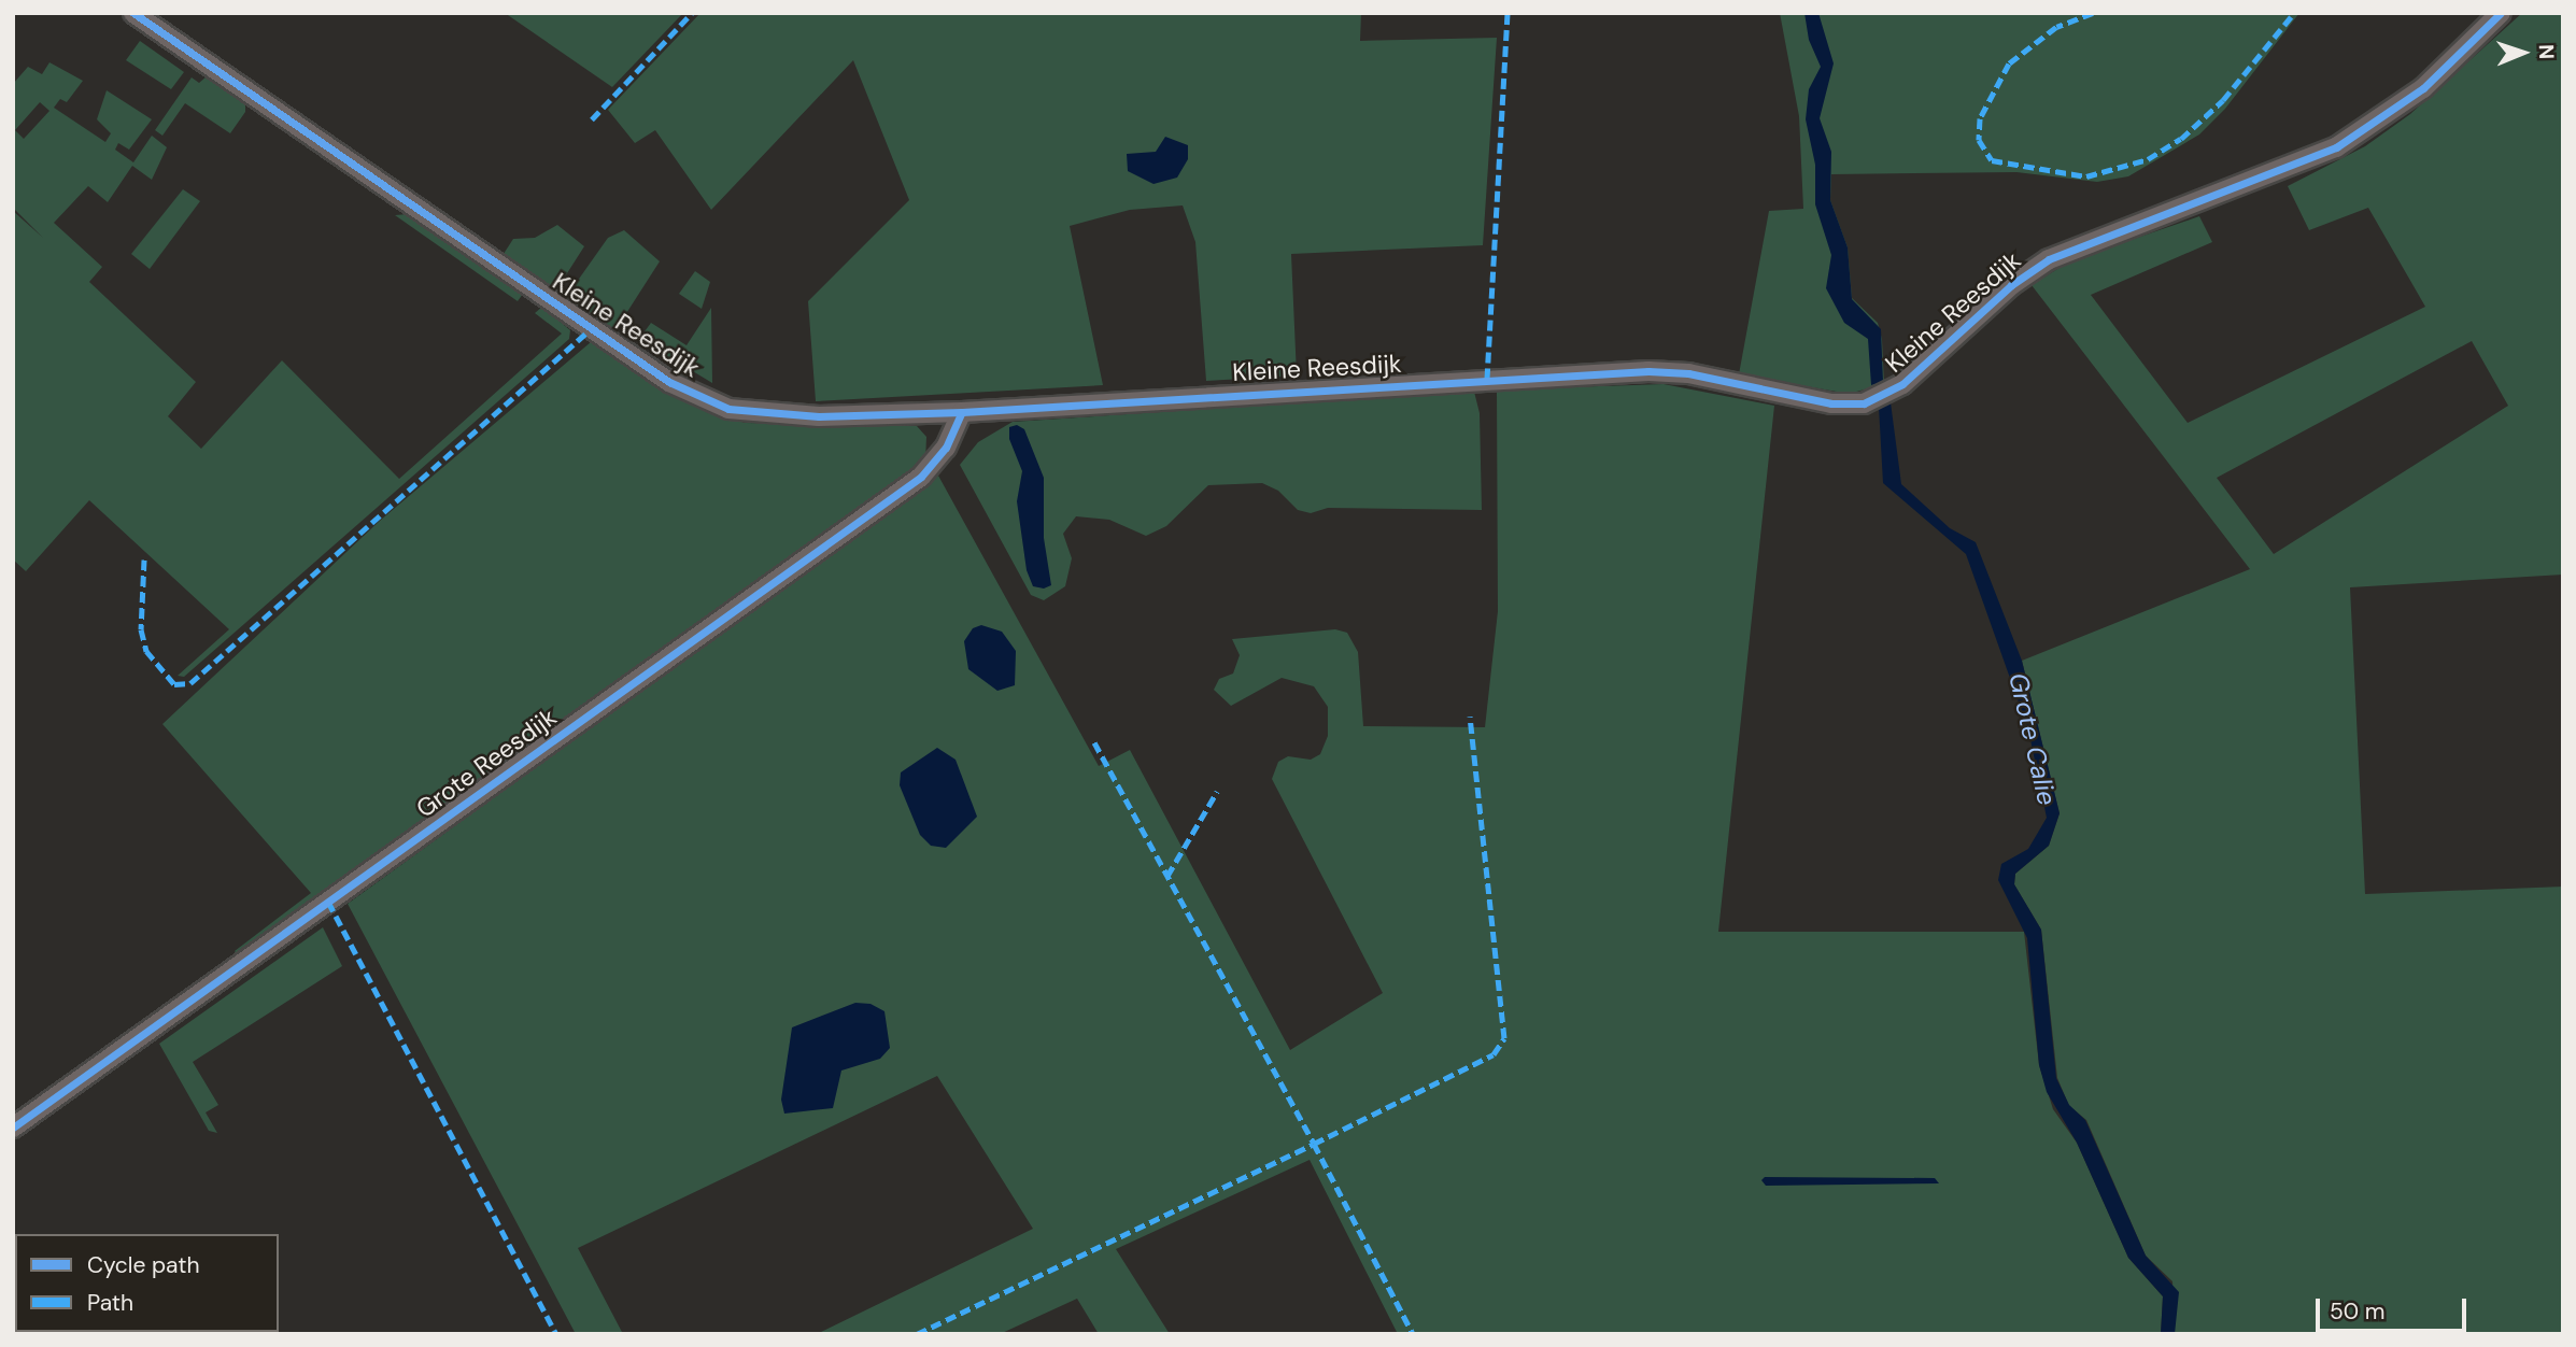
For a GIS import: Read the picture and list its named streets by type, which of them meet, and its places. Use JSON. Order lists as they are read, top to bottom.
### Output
{
  "streets": {
    "street": ["Kleine Reesdijk", "Grote Reesdijk"]
  },
  "crossings": [
    ["Kleine Reesdijk", "Grote Reesdijk"]
  ],
  "water": ["Grote Calie"],
  "legend": ["Cycle path", "Path"],
  "scale_bar": "50 m",
  "north": "right"
}
